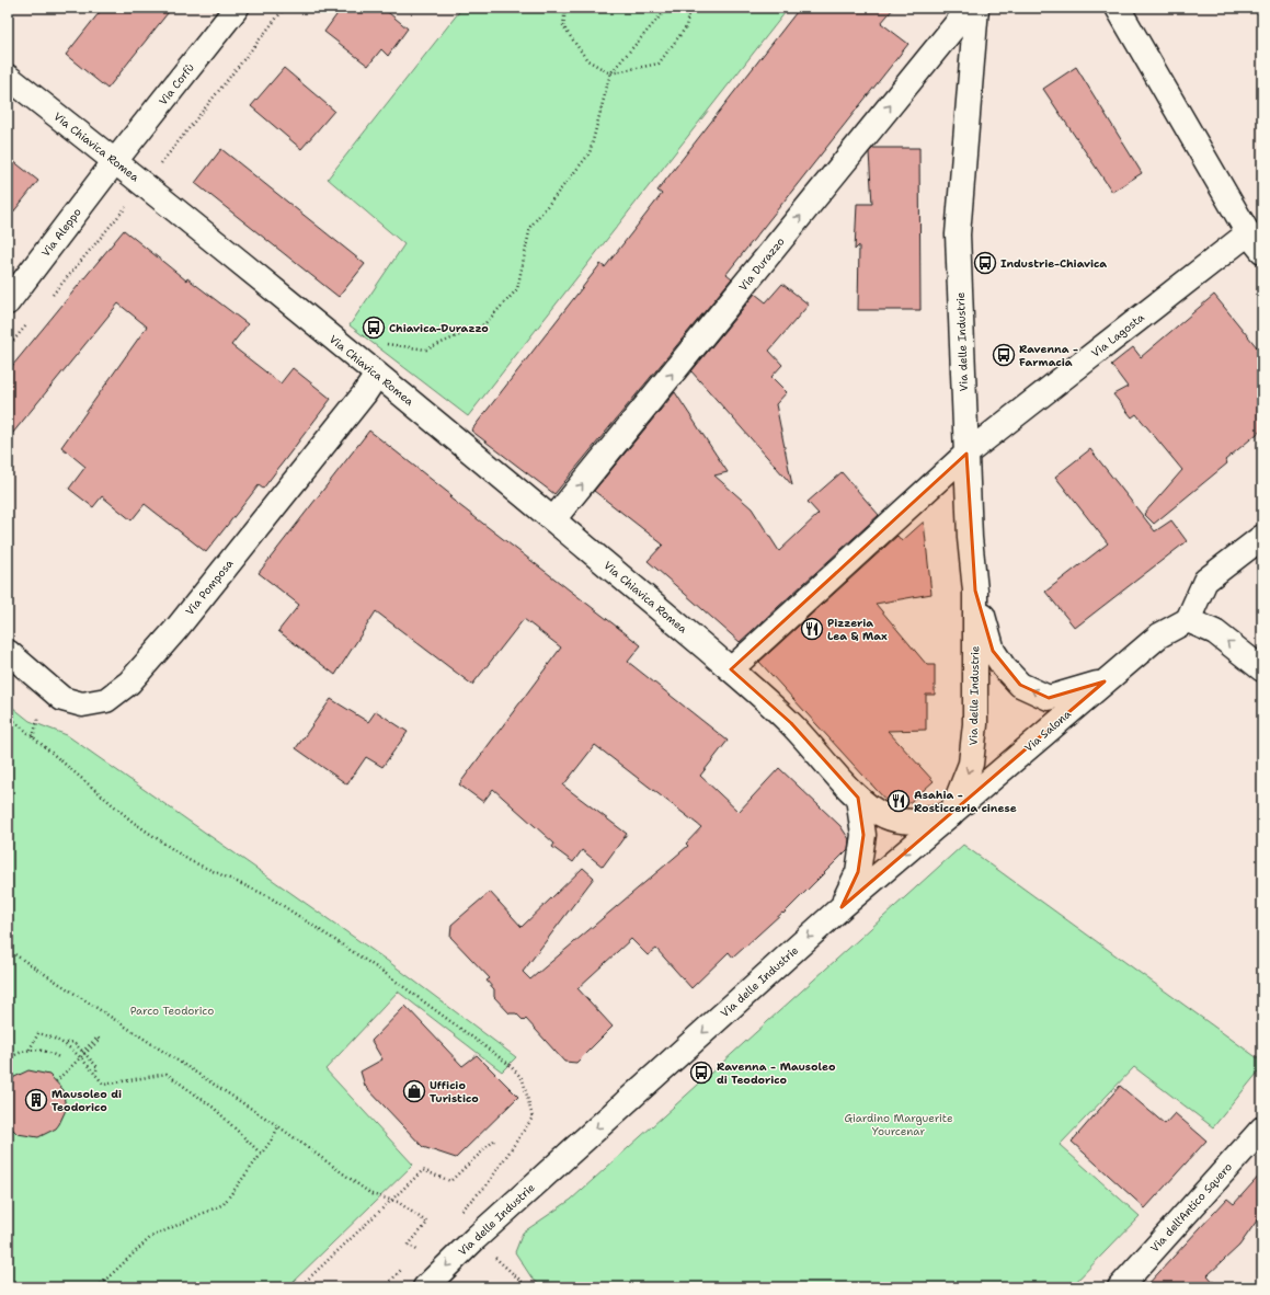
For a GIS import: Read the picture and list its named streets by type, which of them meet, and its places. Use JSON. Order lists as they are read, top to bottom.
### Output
{
  "streets": {
    "street": [
      "Via Corfù",
      "Via Chiavica Romea",
      "Via Aleppo",
      "Via Durazzo",
      "Via Lagosta",
      "Via delle Industrie",
      "Via Pomposa",
      "Via Salona",
      "Via dell'Antico Squero"
    ]
  },
  "crossings": [
    ["Via Corfù", "Via Chiavica Romea"],
    ["Via Corfù", "Via Aleppo"],
    ["Via Chiavica Romea", "Via Aleppo"],
    ["Via Chiavica Romea", "Via Durazzo"],
    ["Via Chiavica Romea", "Via delle Industrie"],
    ["Via Chiavica Romea", "Via Pomposa"],
    ["Via Lagosta", "Via delle Industrie"],
    ["Via delle Industrie", "Via Salona"]
  ],
  "one_way": ["Via Durazzo", "Via delle Industrie"],
  "parks": ["Parco Teodorico", "Giardino Marguerite Yourcenar"],
  "places": {
    "bus stop": [
      "Industrie-Chiavica",
      "Chiavica-Durazzo",
      "Ravenna - Farmacia",
      "Ravenna - Mausoleo di Teodorico"
    ],
    "restaurant": ["Pizzeria Lea & Max", "Asahia - Rosticceria cinese"],
    "shop": ["Ufficio Turistico"],
    "building": ["Mausoleo di Teodorico"]
  }
}
